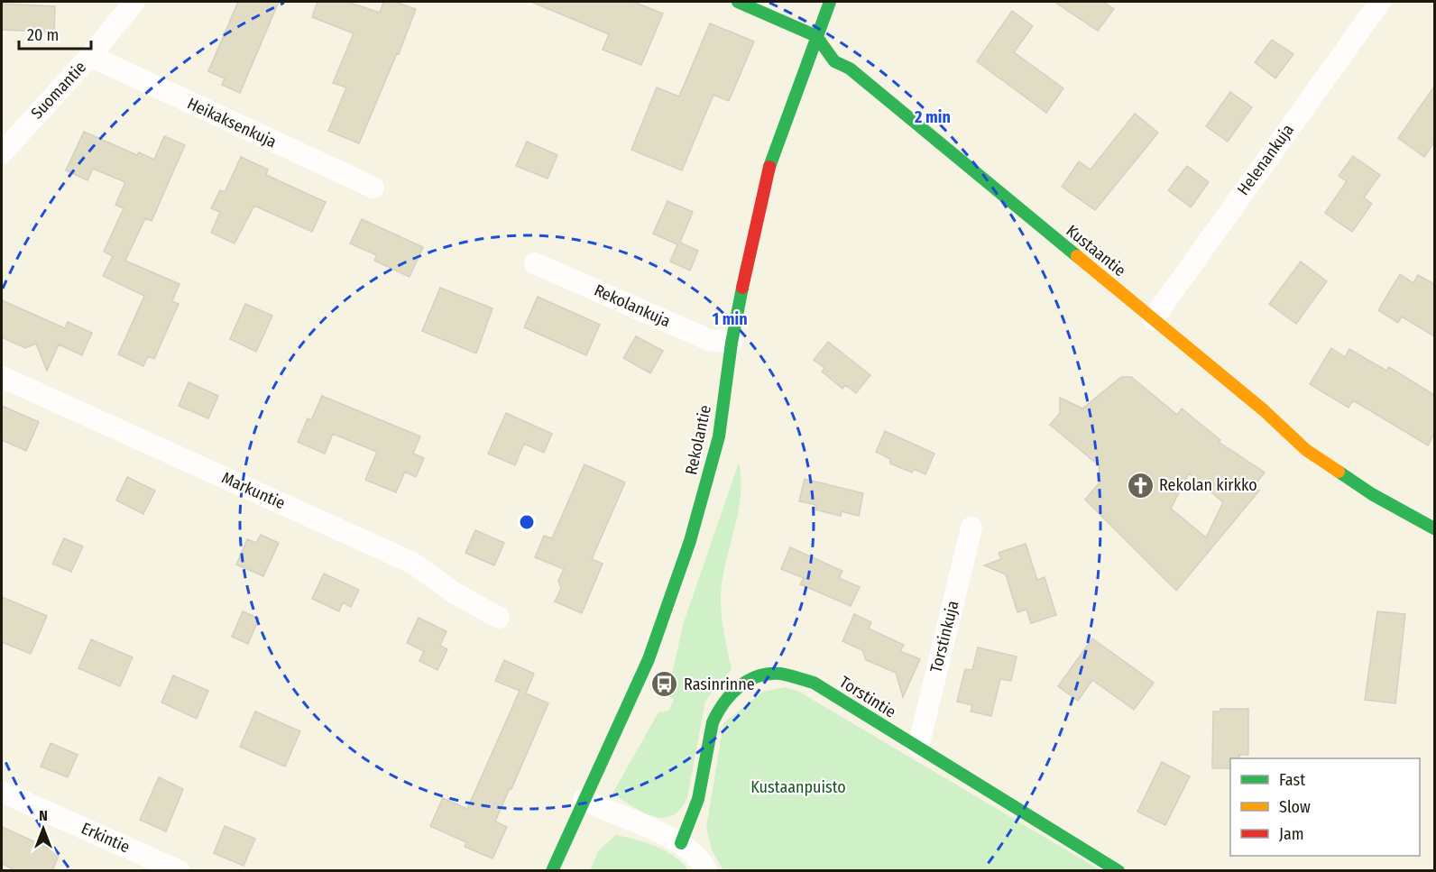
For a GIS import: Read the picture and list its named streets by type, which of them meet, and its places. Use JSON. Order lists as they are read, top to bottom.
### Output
{
  "streets": {
    "street": [
      "Suomantie",
      "Heikaksenkuja",
      "Helenankuja",
      "Kustaantie",
      "Rekolankuja",
      "Rekolantie",
      "Markuntie",
      "Torstinkuja",
      "Torstintie",
      "Erkintie"
    ]
  },
  "crossings": [
    ["Suomantie", "Heikaksenkuja"],
    ["Helenankuja", "Kustaantie"],
    ["Kustaantie", "Rekolantie"],
    ["Rekolankuja", "Rekolantie"],
    ["Torstinkuja", "Torstintie"]
  ],
  "parks": ["Kustaanpuisto"],
  "places": {
    "church": ["Rekolan kirkko"],
    "bus stop": ["Rasinrinne"]
  },
  "legend": ["Fast", "Slow", "Jam"],
  "scale_bar": "20 m",
  "north": "top",
  "rings": ["2 min", "1 min"]
}
